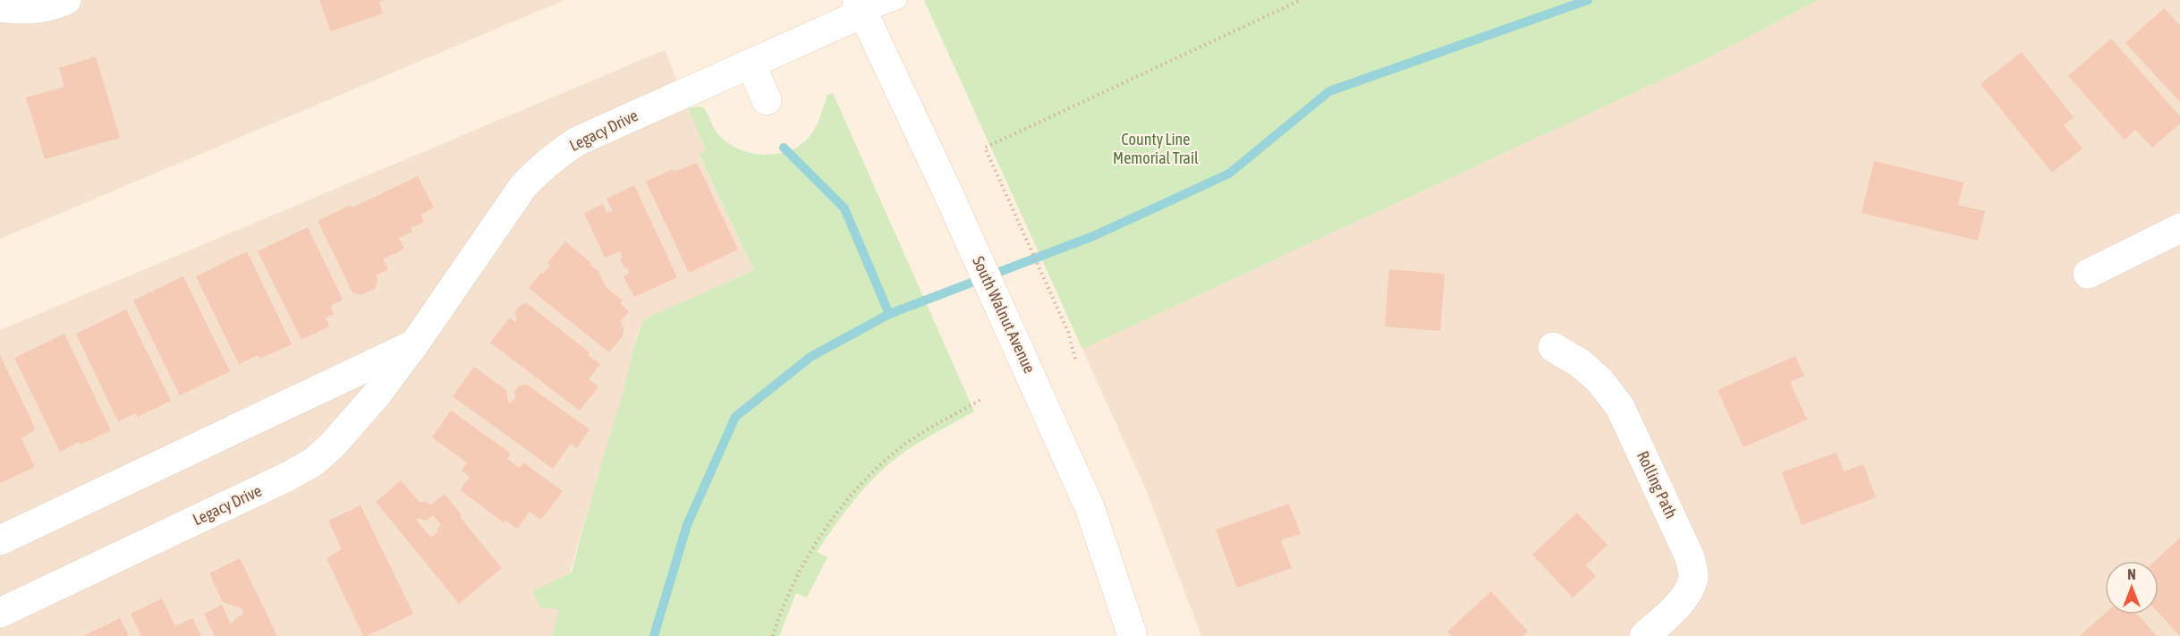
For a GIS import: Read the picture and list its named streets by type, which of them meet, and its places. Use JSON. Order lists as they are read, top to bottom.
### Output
{
  "streets": {
    "street": ["Legacy Drive", "South Walnut Avenue", "Rolling Path"]
  },
  "crossings": [
    ["Legacy Drive", "South Walnut Avenue"]
  ],
  "parks": ["County Line Memorial Trail"],
  "north": "top"
}
